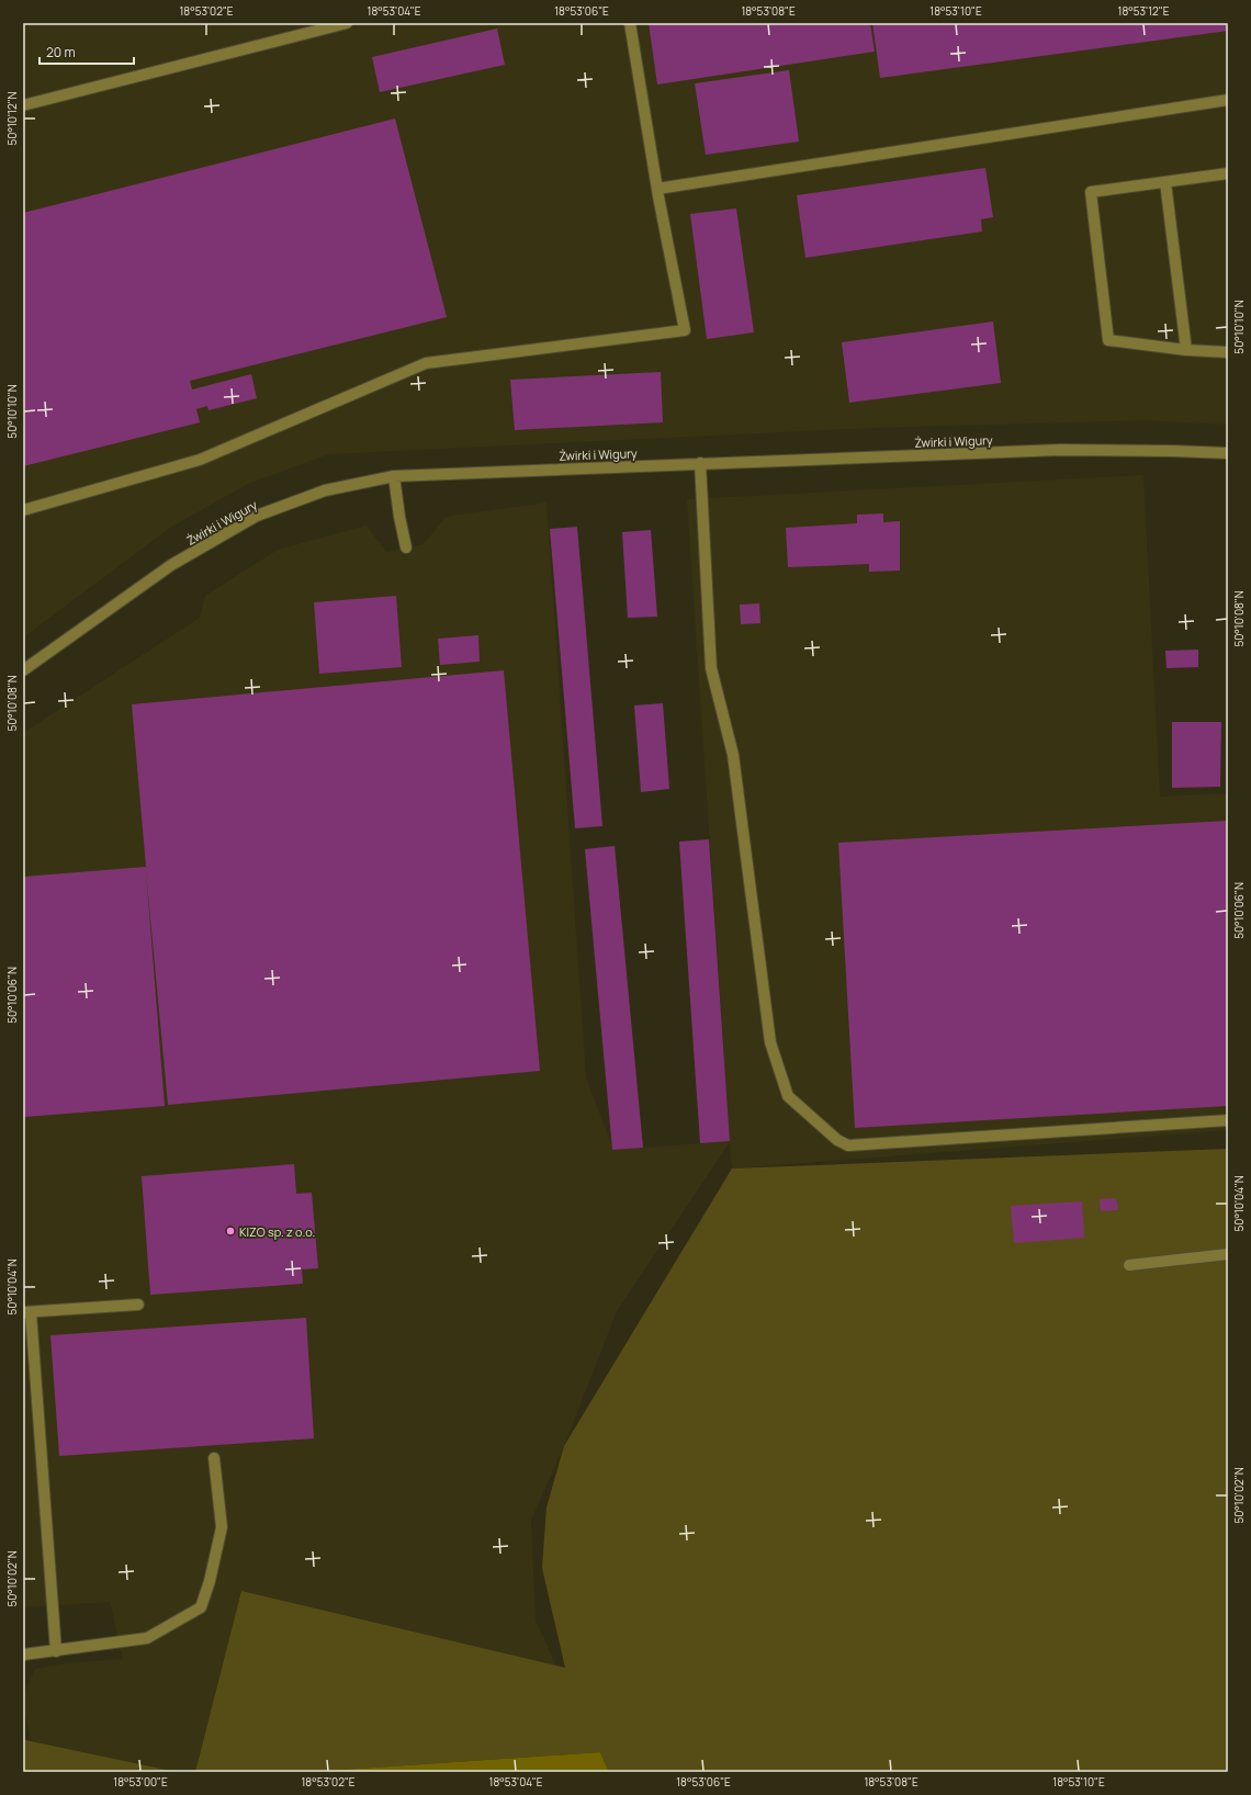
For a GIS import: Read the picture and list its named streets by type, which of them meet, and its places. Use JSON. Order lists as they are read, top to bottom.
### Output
{
  "streets": {
    "street": ["Żwirki i Wigury"]
  },
  "places": ["KIZO sp. z o.o."],
  "scale_bar": "20 m",
  "coordinates": [
    "18°53'02\"E",
    "18°53'04\"E",
    "18°53'06\"E",
    "18°53'08\"E",
    "18°53'10\"E",
    "18°53'12\"E",
    "50°10'12\"N",
    "50°10'10\"N",
    "50°10'08\"N",
    "50°10'06\"N",
    "50°10'04\"N",
    "50°10'02\"N",
    "18°53'00\"E"
  ]
}
